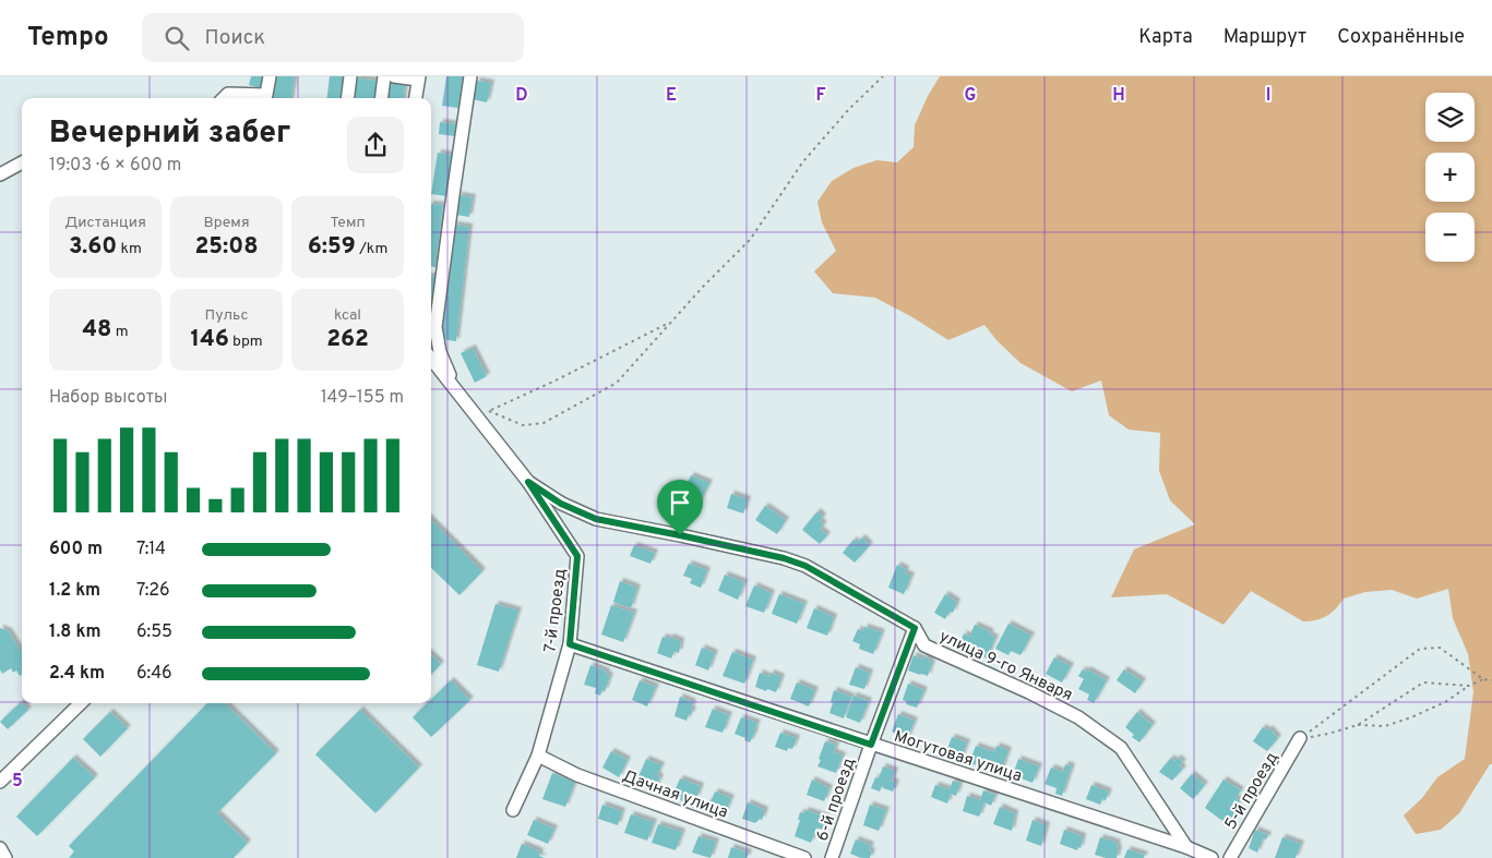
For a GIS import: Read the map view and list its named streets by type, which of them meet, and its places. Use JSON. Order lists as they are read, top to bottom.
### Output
{
  "streets": {
    "street": [
      "7-й проезд",
      "улица 9-го Января",
      "Могутовая улица",
      "5-й проезд",
      "Дачная улица",
      "6-й проезд"
    ]
  },
  "crossings": [
    ["7-й проезд", "улица 9-го Января"],
    ["7-й проезд", "Могутовая улица"],
    ["7-й проезд", "Дачная улица"],
    ["улица 9-го Января", "Могутовая улица"],
    ["улица 9-го Января", "6-й проезд"],
    ["Могутовая улица", "6-й проезд"]
  ],
  "page": {
    "header": "Tempo",
    "search": "Поиск",
    "nav": ["Карта", "Маршрут", "Сохранённые"],
    "map_buttons": ["+", "−"],
    "heading": ["Вечерний забег", "19:03 · 6 × 600 m"],
    "stats": [
      ["Дистанция", "3.60 km"],
      ["Время", "25:08"],
      ["Темп", "6:59 /km"],
      ["48 m"],
      ["Пульс", "146 bpm"],
      ["kcal", "262"]
    ],
    "chart": ["Набор высоты", "149–155 m"],
    "list": [
      {
        "name": "600 m",
        "note": "7:14"
      },
      {
        "name": "1.2 km",
        "note": "7:26"
      },
      {
        "name": "1.8 km",
        "note": "6:55"
      },
      {
        "name": "2.4 km",
        "note": "6:46"
      }
    ]
  },
  "grid": {
    "columns": [
      "D",
      "E",
      "F",
      "G",
      "H",
      "I"
    ],
    "rows": ["5"]
  }
}
